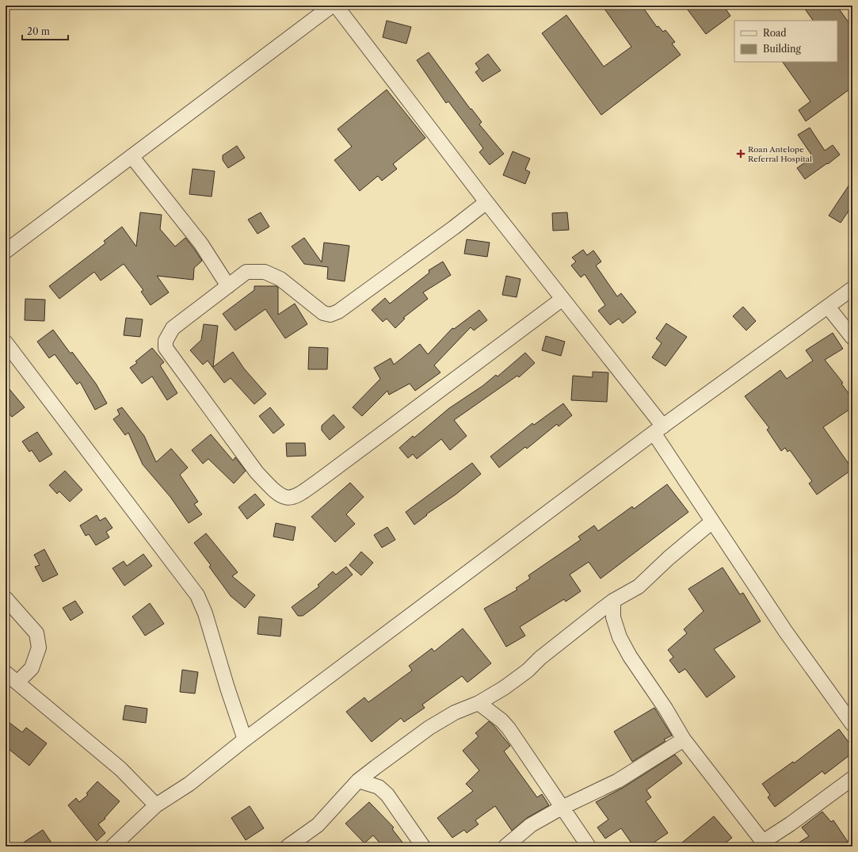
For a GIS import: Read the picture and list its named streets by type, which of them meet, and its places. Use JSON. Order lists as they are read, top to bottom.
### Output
{
  "places": {
    "health": ["Roan Antelope Referral Hospital"]
  },
  "legend": ["Road", "Building"],
  "scale_bar": "20 m"
}
